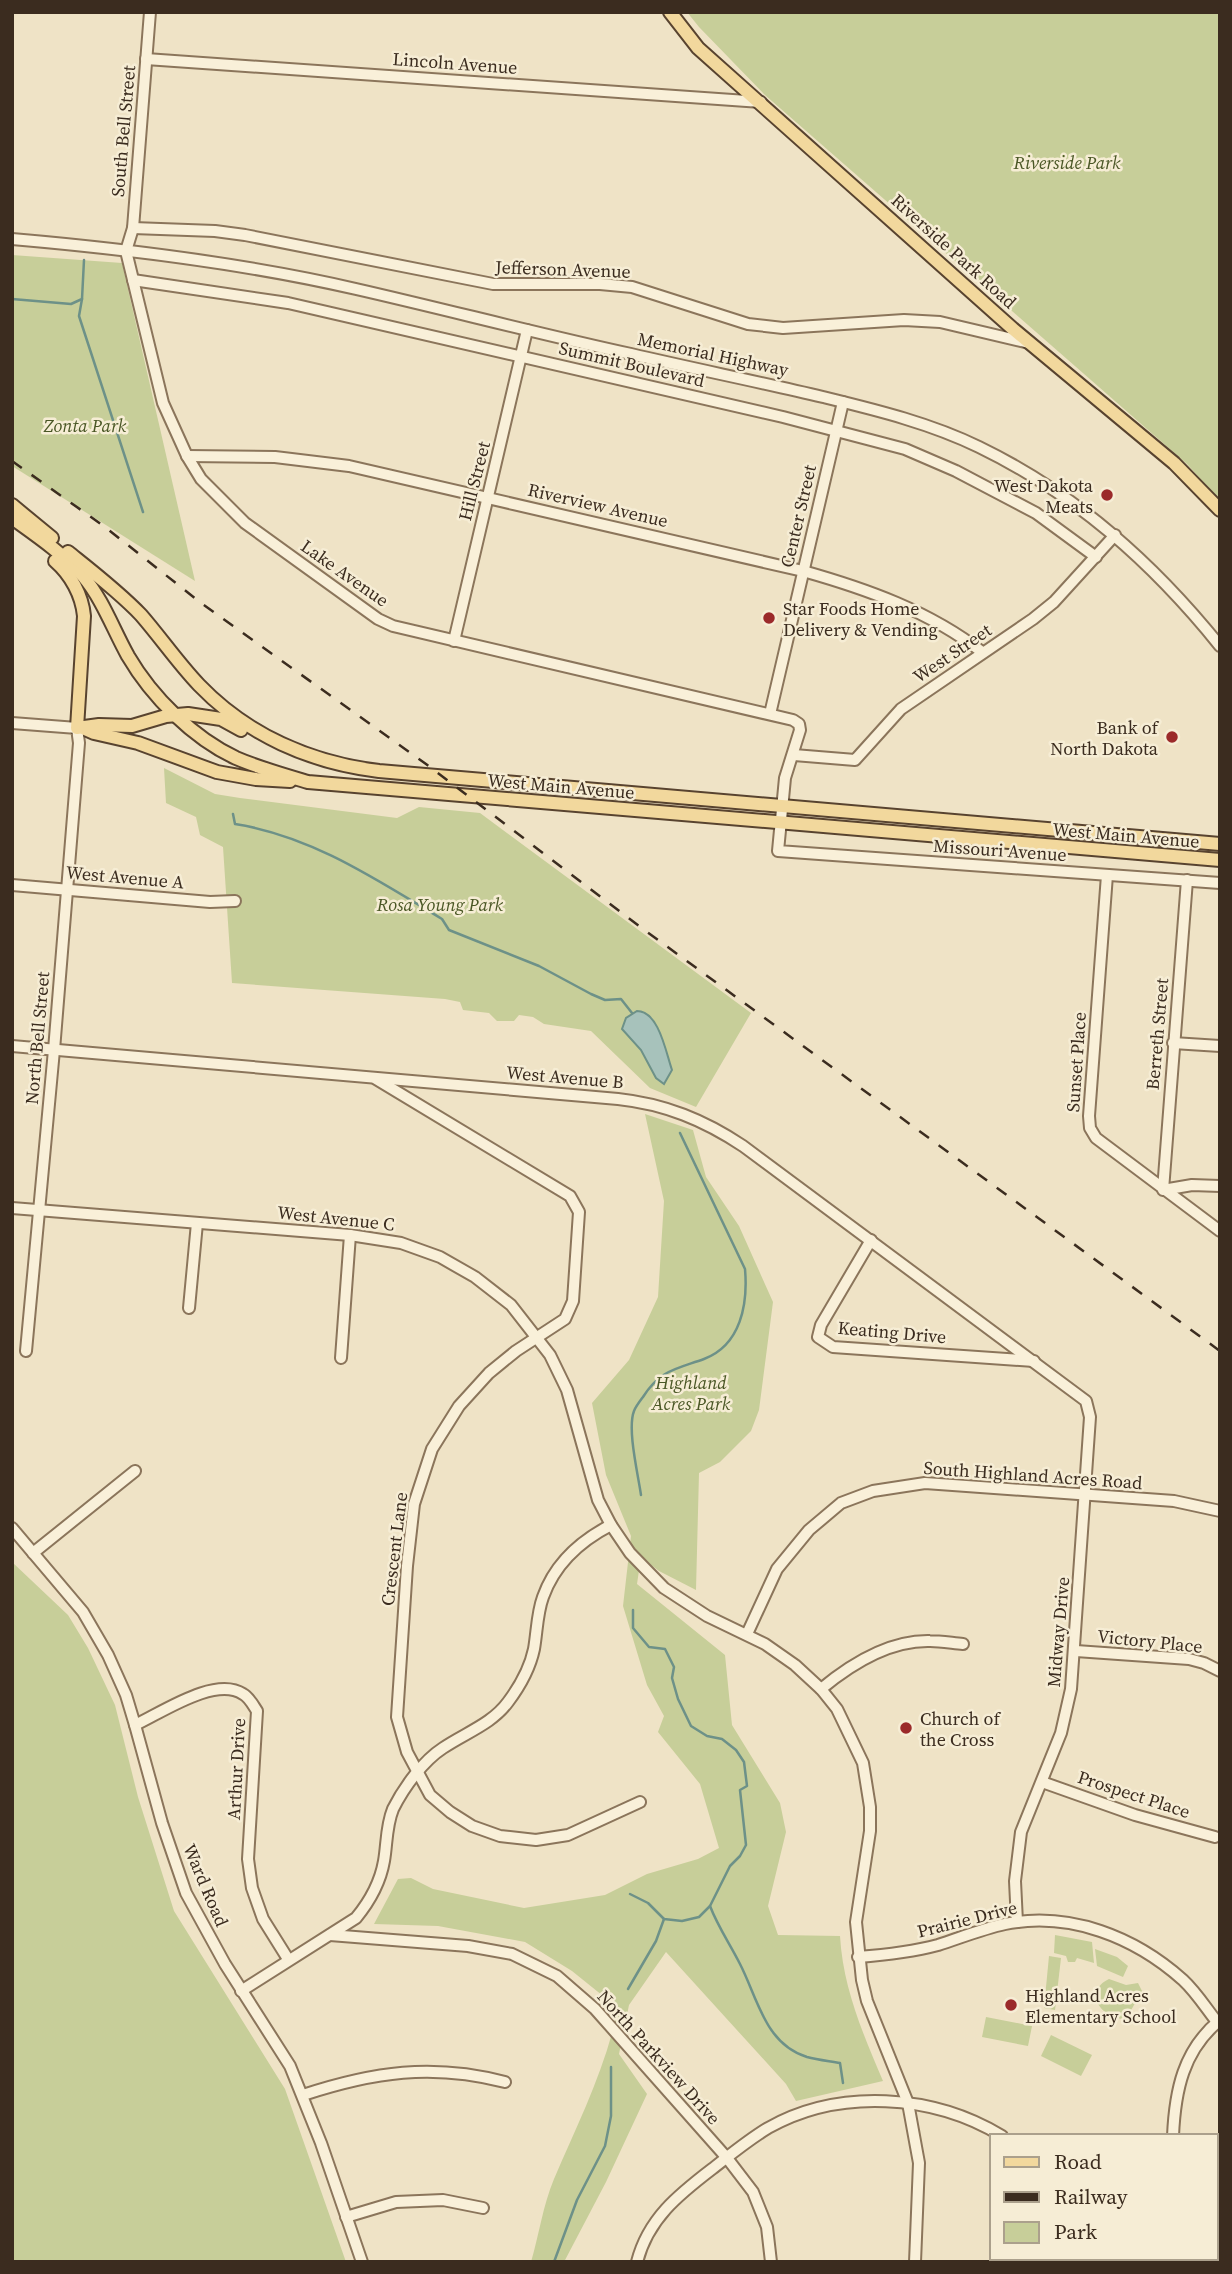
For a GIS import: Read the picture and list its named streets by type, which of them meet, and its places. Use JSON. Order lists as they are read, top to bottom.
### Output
{
  "streets": {
    "main road": ["Riverside Park Road", "West Main Avenue"],
    "street": [
      "Lincoln Avenue",
      "South Bell Street",
      "Jefferson Avenue",
      "Memorial Highway",
      "Summit Boulevard",
      "Hill Street",
      "Riverview Avenue",
      "Center Street",
      "Lake Avenue",
      "West Street",
      "Missouri Avenue",
      "West Avenue A",
      "Berreth Street",
      "North Bell Street",
      "Sunset Place",
      "West Avenue B",
      "West Avenue C",
      "Keating Drive",
      "South Highland Acres Road",
      "Crescent Lane",
      "Midway Drive",
      "Victory Place",
      "Arthur Drive",
      "Prospect Place",
      "Ward Road",
      "Prairie Drive",
      "North Parkview Drive"
    ]
  },
  "crossings": [
    ["Lincoln Avenue", "South Bell Street"],
    ["Lincoln Avenue", "Riverside Park Road"],
    ["South Bell Street", "Jefferson Avenue"],
    ["South Bell Street", "Memorial Highway"],
    ["South Bell Street", "Lake Avenue"],
    ["Riverside Park Road", "Jefferson Avenue"],
    ["Memorial Highway", "Hill Street"],
    ["Memorial Highway", "Center Street"],
    ["Memorial Highway", "Lake Avenue"],
    ["Memorial Highway", "West Street"],
    ["Summit Boulevard", "Hill Street"],
    ["Summit Boulevard", "Center Street"],
    ["Summit Boulevard", "Lake Avenue"],
    ["Summit Boulevard", "West Street"],
    ["Hill Street", "Riverview Avenue"],
    ["Hill Street", "Lake Avenue"],
    ["Riverview Avenue", "Center Street"],
    ["Riverview Avenue", "Lake Avenue"],
    ["Riverview Avenue", "West Street"],
    ["Center Street", "Lake Avenue"],
    ["West Main Avenue", "Missouri Avenue"],
    ["Missouri Avenue", "Berreth Street"],
    ["Missouri Avenue", "Sunset Place"],
    ["West Avenue A", "North Bell Street"],
    ["Berreth Street", "Sunset Place"],
    ["North Bell Street", "West Avenue B"],
    ["North Bell Street", "West Avenue C"],
    ["West Avenue B", "Keating Drive"],
    ["West Avenue B", "Crescent Lane"],
    ["West Avenue B", "Midway Drive"],
    ["West Avenue C", "South Highland Acres Road"],
    ["West Avenue C", "Crescent Lane"],
    ["West Avenue C", "Prairie Drive"],
    ["Keating Drive", "Midway Drive"],
    ["South Highland Acres Road", "Midway Drive"],
    ["Midway Drive", "Victory Place"],
    ["Midway Drive", "Prospect Place"],
    ["Midway Drive", "Prairie Drive"],
    ["Arthur Drive", "Ward Road"]
  ],
  "parks": [
    "Riverside Park",
    "Zonta Park",
    "Rosa Young Park",
    "Highland Acres Park"
  ],
  "places": [
    "West Dakota Meats",
    "Star Foods Home Delivery & Vending",
    "Bank of North Dakota",
    "Church of the Cross",
    "Highland Acres Elementary School"
  ],
  "legend": ["Road", "Railway", "Park"]
}
